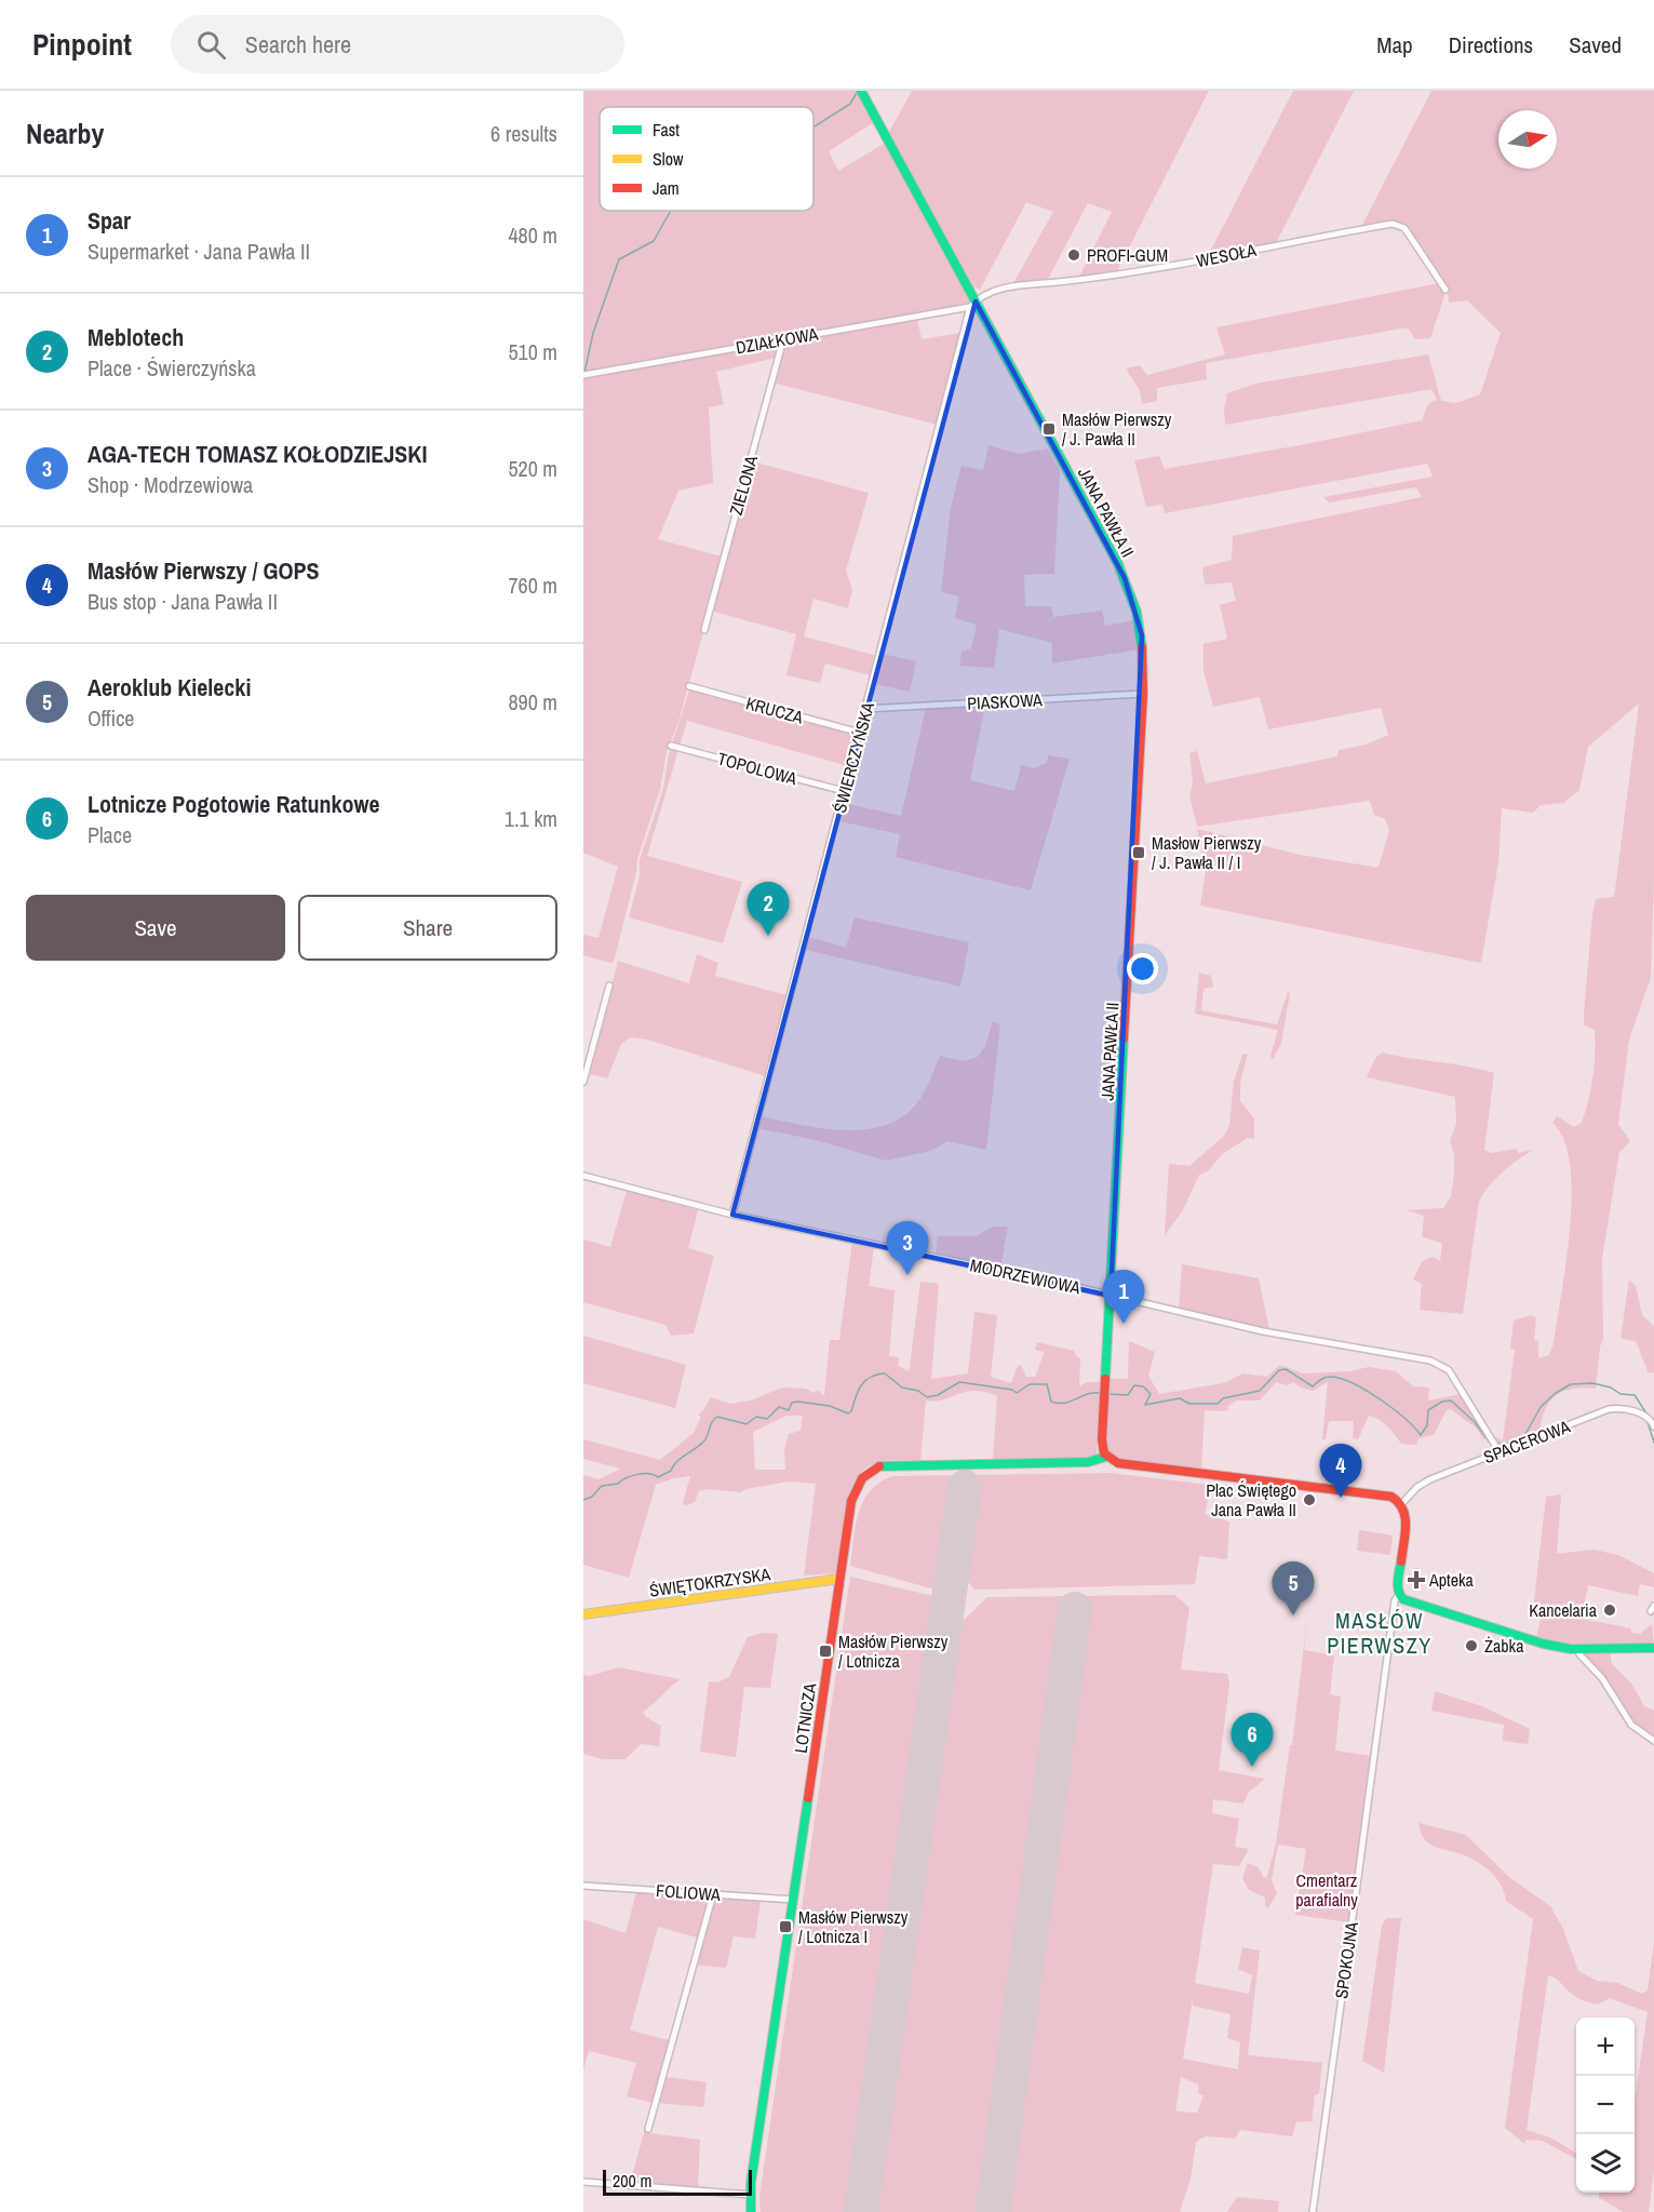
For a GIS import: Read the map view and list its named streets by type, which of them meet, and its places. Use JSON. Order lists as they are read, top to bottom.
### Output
{
  "streets": {
    "main road": ["JANA PAWŁA II", "ŚWIĘTOKRZYSKA", "LOTNICZA"],
    "street": [
      "WESOŁA",
      "DZIAŁKOWA",
      "ZIELONA",
      "PIASKOWA",
      "KRUCZA",
      "ŚWIERCZYŃSKA",
      "TOPOLOWA",
      "MODRZEWIOWA",
      "SPACEROWA",
      "FOLIOWA",
      "SPOKOJNA"
    ]
  },
  "crossings": [
    ["WESOŁA", "DZIAŁKOWA"],
    ["WESOŁA", "JANA PAWŁA II"],
    ["WESOŁA", "ŚWIERCZYŃSKA"],
    ["DZIAŁKOWA", "ZIELONA"],
    ["DZIAŁKOWA", "JANA PAWŁA II"],
    ["DZIAŁKOWA", "ŚWIERCZYŃSKA"],
    ["JANA PAWŁA II", "PIASKOWA"],
    ["JANA PAWŁA II", "ŚWIERCZYŃSKA"],
    ["JANA PAWŁA II", "MODRZEWIOWA"],
    ["JANA PAWŁA II", "LOTNICZA"],
    ["PIASKOWA", "ŚWIERCZYŃSKA"],
    ["KRUCZA", "ŚWIERCZYŃSKA"],
    ["ŚWIERCZYŃSKA", "TOPOLOWA"],
    ["ŚWIERCZYŃSKA", "MODRZEWIOWA"],
    ["MODRZEWIOWA", "SPACEROWA"],
    ["ŚWIĘTOKRZYSKA", "LOTNICZA"],
    ["LOTNICZA", "FOLIOWA"]
  ],
  "districts": ["MASŁÓW PIERWSZY"],
  "parks": ["Cmentarz parafialny"],
  "places": {
    "other": [
      "PROFI-GUM",
      "Plac Świętego Jana Pawła II",
      "Kancelaria",
      "Żabka"
    ],
    "transit": [
      "Masłów Pierwszy / J. Pawła II",
      "Masłow Pierwszy / J. Pawła II / I",
      "Masłów Pierwszy / Lotnicza",
      "Masłów Pierwszy / Lotnicza I"
    ],
    "health": ["Apteka"]
  },
  "legend": ["Fast", "Slow", "Jam"],
  "scale_bar": "200 m",
  "north": "right",
  "page": {
    "header": "Pinpoint",
    "search": "Search here",
    "nav": ["Map", "Directions", "Saved"],
    "heading": ["Nearby", "6 results"],
    "list": [
      {
        "mark": "1",
        "name": "Spar",
        "note": "Supermarket · Jana Pawła II",
        "value": "480 m"
      },
      {
        "mark": "2",
        "name": "Meblotech",
        "note": "Place · Świerczyńska",
        "value": "510 m"
      },
      {
        "mark": "3",
        "name": "AGA-TECH TOMASZ KOŁODZIEJSKI",
        "note": "Shop · Modrzewiowa",
        "value": "520 m"
      },
      {
        "mark": "4",
        "name": "Masłów Pierwszy / GOPS",
        "note": "Bus stop · Jana Pawła II",
        "value": "760 m"
      },
      {
        "mark": "5",
        "name": "Aeroklub Kielecki",
        "note": "Office",
        "value": "890 m"
      },
      {
        "mark": "6",
        "name": "Lotnicze Pogotowie Ratunkowe",
        "note": "Place",
        "value": "1.1 km"
      }
    ],
    "buttons": ["Save", "Share"],
    "pins": [
      "2",
      "3",
      "1",
      "4",
      "5",
      "6"
    ],
    "map_buttons": ["+", "−"],
    "scale": "200 m"
  }
}
